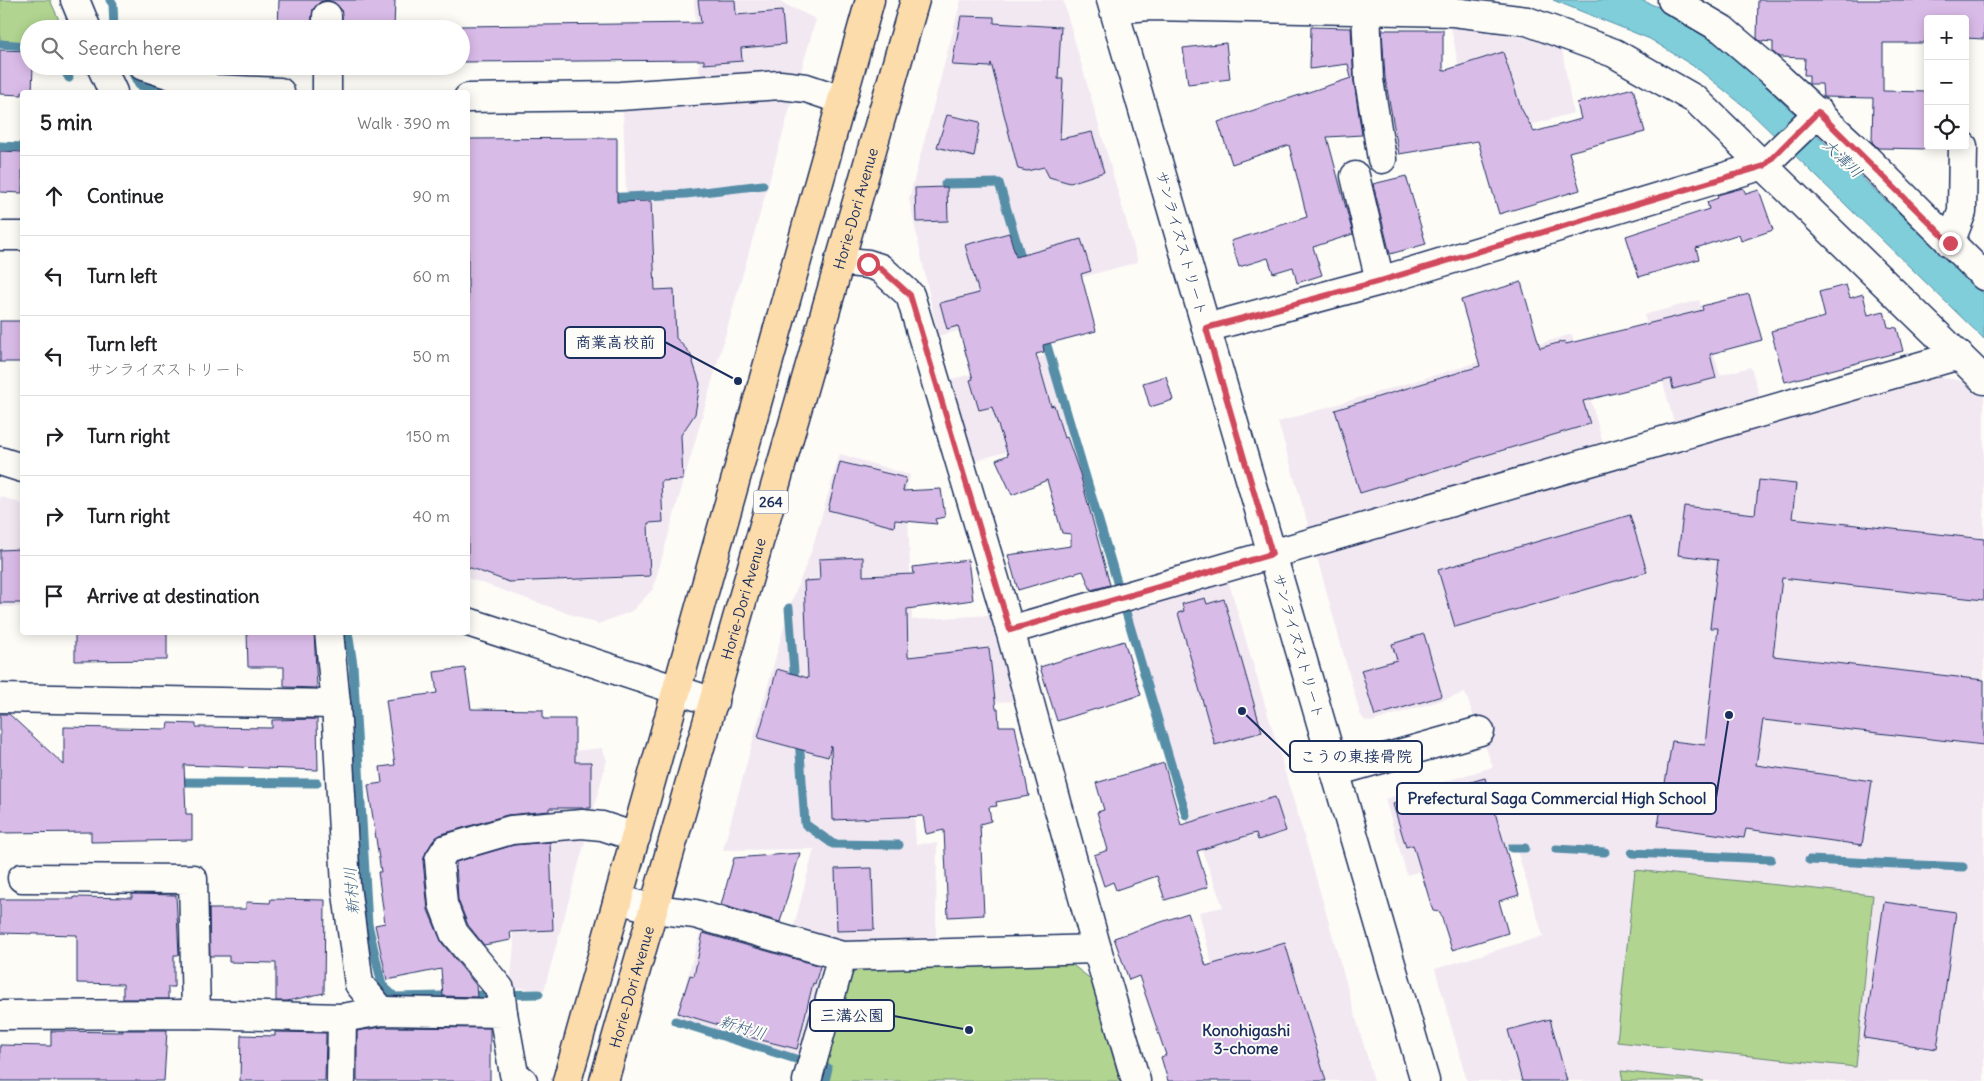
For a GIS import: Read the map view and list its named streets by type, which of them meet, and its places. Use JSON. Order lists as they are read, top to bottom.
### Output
{
  "streets": {
    "highway": ["Horie-Dori Avenue", "264"],
    "street": ["サンライズストリート"]
  },
  "districts": ["Konohigashi 3-chome"],
  "water": ["大溝川", "新村川"],
  "places": [
    "商業高校前",
    "こうの東接骨院",
    "Prefectural Saga Commercial High School",
    "三溝公園"
  ],
  "page": {
    "map_buttons": ["+", "−"],
    "search": "Search here",
    "heading": ["5 min", "Walk · 390 m"],
    "list": [
      ["Continue", "90 m"],
      ["Turn left", "60 m"],
      ["Turn left", "サンライズストリート", "50 m"],
      ["Turn right", "150 m"],
      ["Turn right", "40 m"],
      "Arrive at destination"
    ]
  }
}
